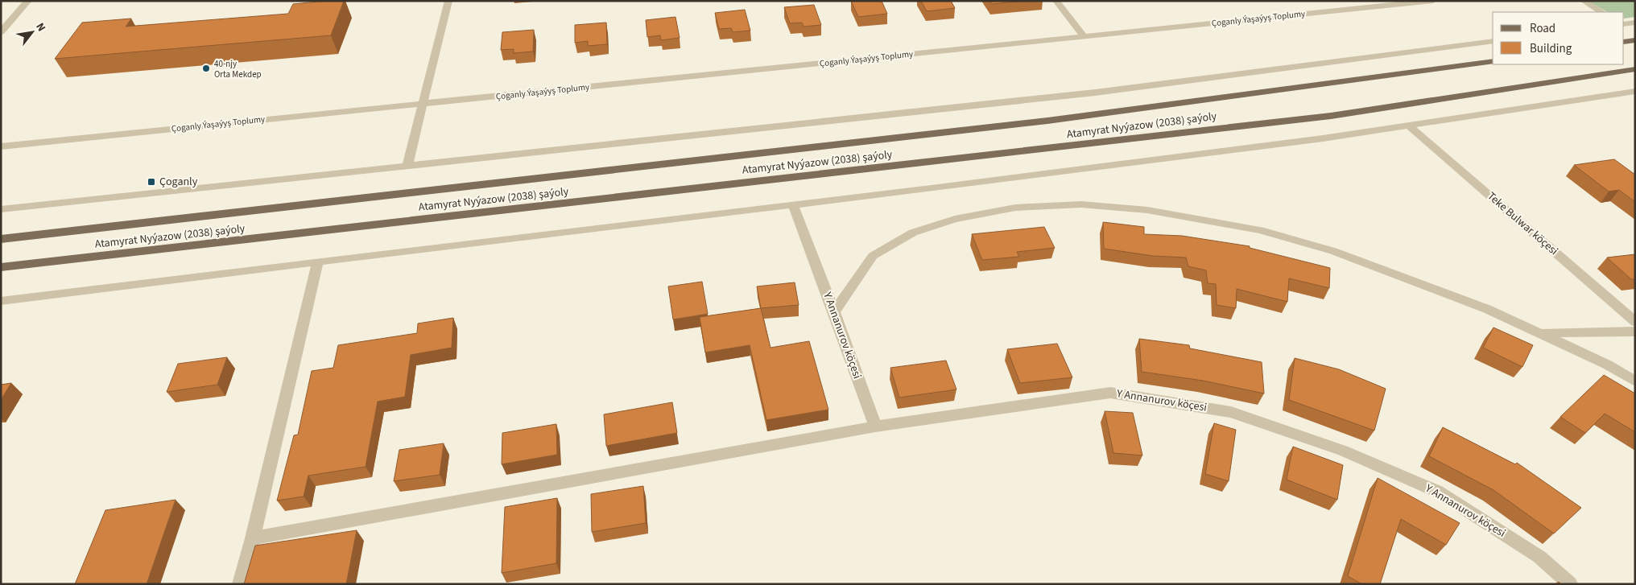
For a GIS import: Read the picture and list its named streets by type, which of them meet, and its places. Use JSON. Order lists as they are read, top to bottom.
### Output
{
  "streets": {
    "main road": ["Atamyrat Nyýazow (2038) şaýoly"],
    "street": ["Çoganly Ýaşaýyş Toplumy", "Teke Bulwar köçesi", "Y Annanurov köçesi"]
  },
  "places": {
    "other": ["40-njy Orta Mekdep"],
    "transit": ["Çoganly"]
  },
  "legend": ["Road", "Building"],
  "north": "top right"
}
